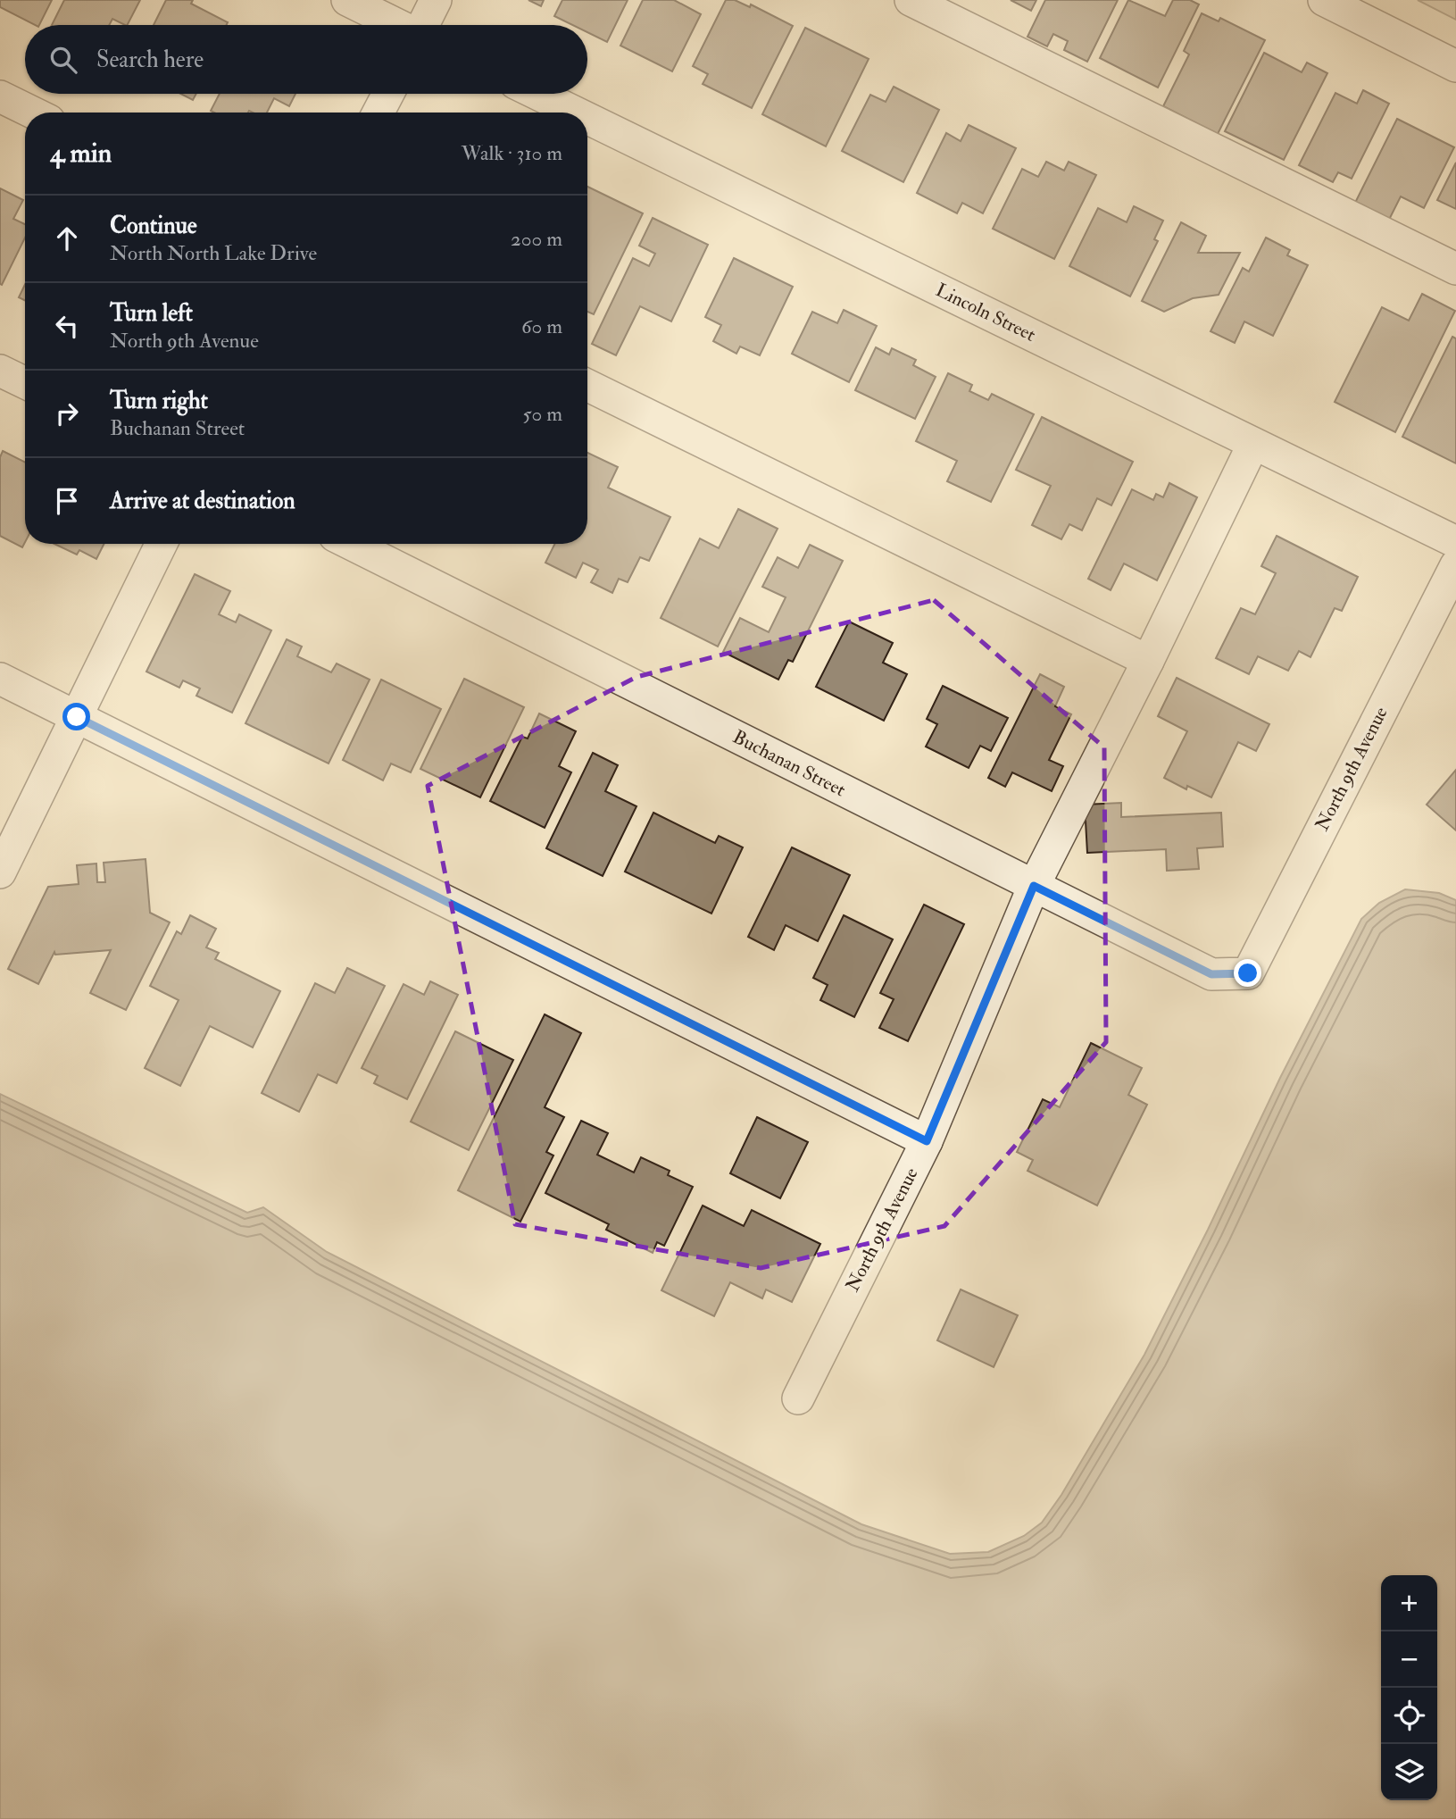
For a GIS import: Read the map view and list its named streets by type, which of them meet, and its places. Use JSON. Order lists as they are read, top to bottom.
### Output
{
  "streets": {
    "street": ["Lincoln Street", "Buchanan Street", "North 9th Avenue"]
  },
  "crossings": [
    ["Lincoln Street", "North 9th Avenue"],
    ["Buchanan Street", "North 9th Avenue"]
  ],
  "page": {
    "search": "Search here",
    "heading": ["4 min", "Walk · 310 m"],
    "list": [
      ["Continue", "North North Lake Drive", "200 m"],
      ["Turn left", "North 9th Avenue", "60 m"],
      ["Turn right", "Buchanan Street", "50 m"],
      "Arrive at destination"
    ],
    "map_buttons": ["+", "−"]
  }
}
